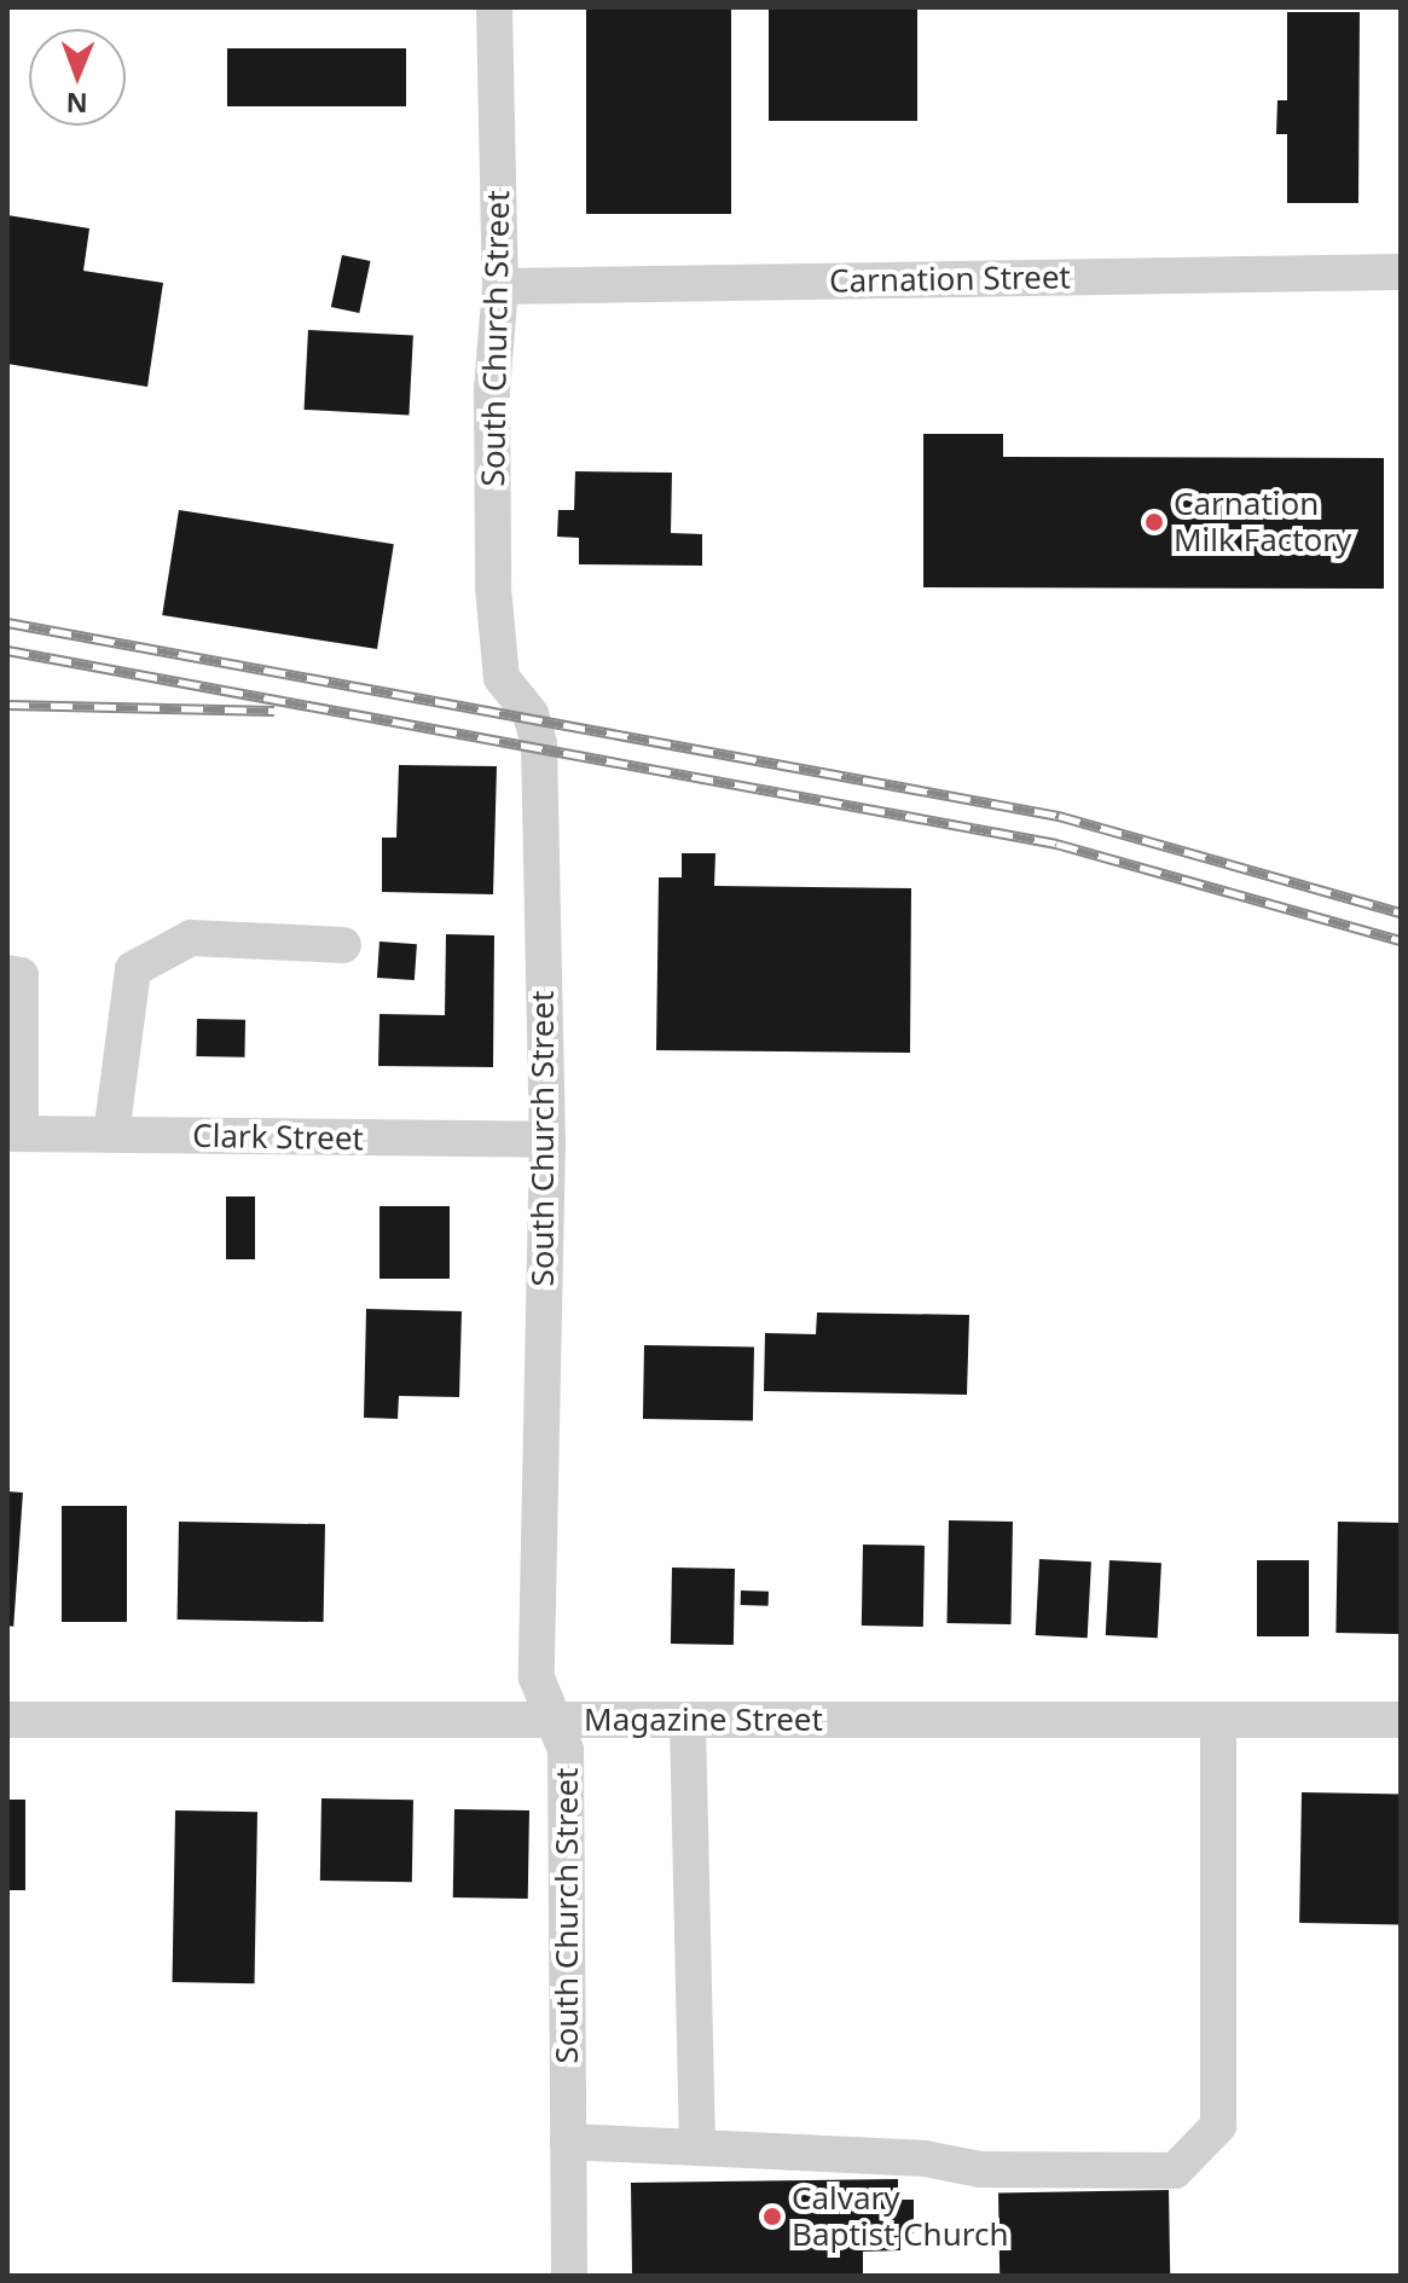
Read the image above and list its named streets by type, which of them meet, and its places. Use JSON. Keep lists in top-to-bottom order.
{
  "streets": {
    "street": [
      "Carnation Street",
      "South Church Street",
      "Clark Street",
      "Magazine Street"
    ]
  },
  "crossings": [
    ["Carnation Street", "South Church Street"],
    ["South Church Street", "Clark Street"],
    ["South Church Street", "Magazine Street"]
  ],
  "places": ["Carnation Milk Factory", "Calvary Baptist Church"],
  "north": "bottom"
}
